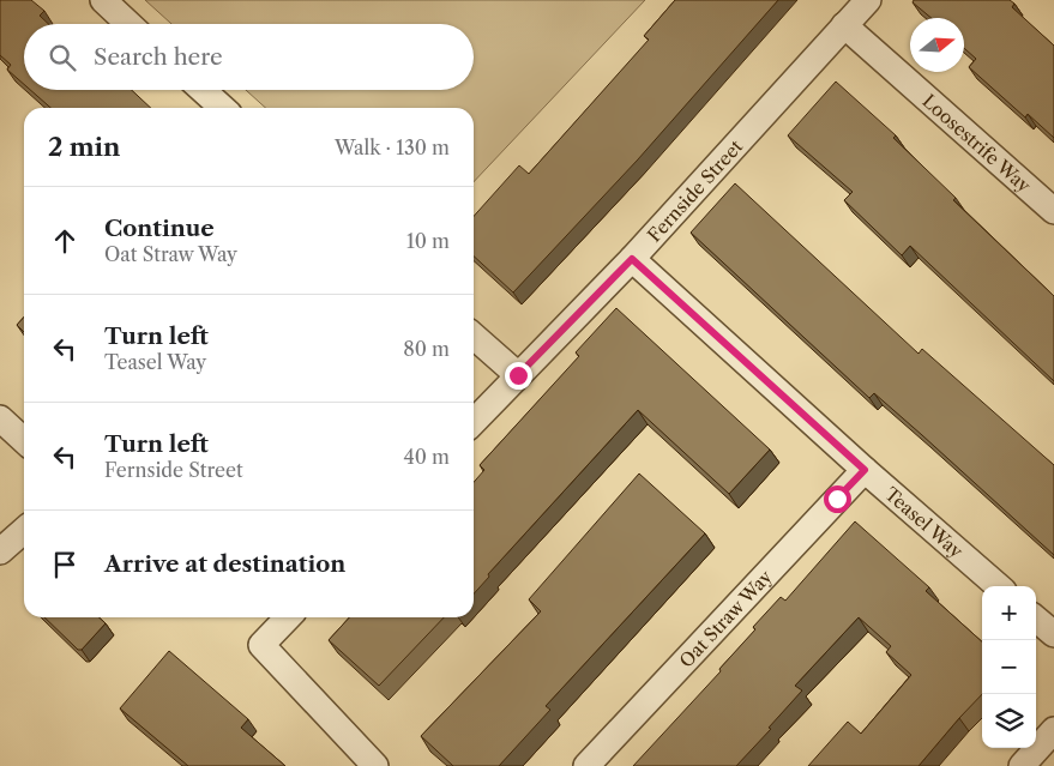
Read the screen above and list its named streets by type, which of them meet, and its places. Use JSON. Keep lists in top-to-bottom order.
{
  "streets": {
    "street": [
      "Loosestrife Way",
      "Fernside Street",
      "Teasel Way",
      "Oat Straw Way"
    ]
  },
  "crossings": [
    ["Loosestrife Way", "Fernside Street"],
    ["Fernside Street", "Teasel Way"],
    ["Teasel Way", "Oat Straw Way"]
  ],
  "north": "right",
  "page": {
    "search": "Search here",
    "heading": ["2 min", "Walk · 130 m"],
    "list": [
      ["Continue", "Oat Straw Way", "10 m"],
      ["Turn left", "Teasel Way", "80 m"],
      ["Turn left", "Fernside Street", "40 m"],
      "Arrive at destination"
    ],
    "map_buttons": ["+", "−"]
  }
}
